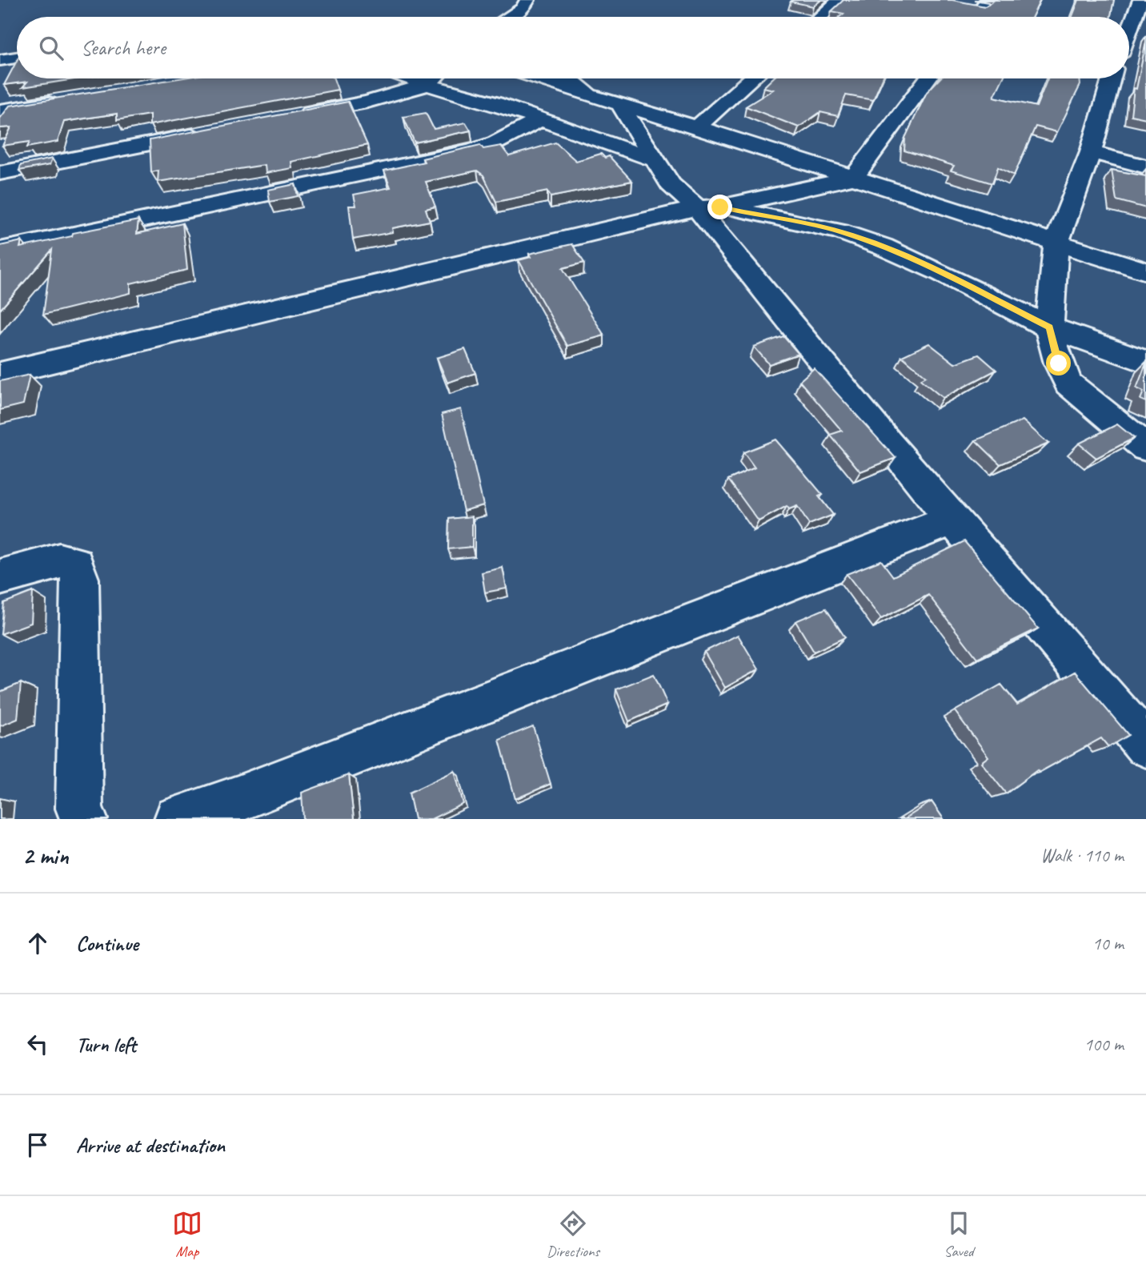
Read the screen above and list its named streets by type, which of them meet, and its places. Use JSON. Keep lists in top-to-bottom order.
{
  "page": {
    "search": "Search here",
    "heading": ["2 min", "Walk · 110 m"],
    "list": [
      ["Continue", "10 m"],
      ["Turn left", "100 m"],
      "Arrive at destination"
    ],
    "nav": ["Map", "Directions", "Saved"]
  }
}
